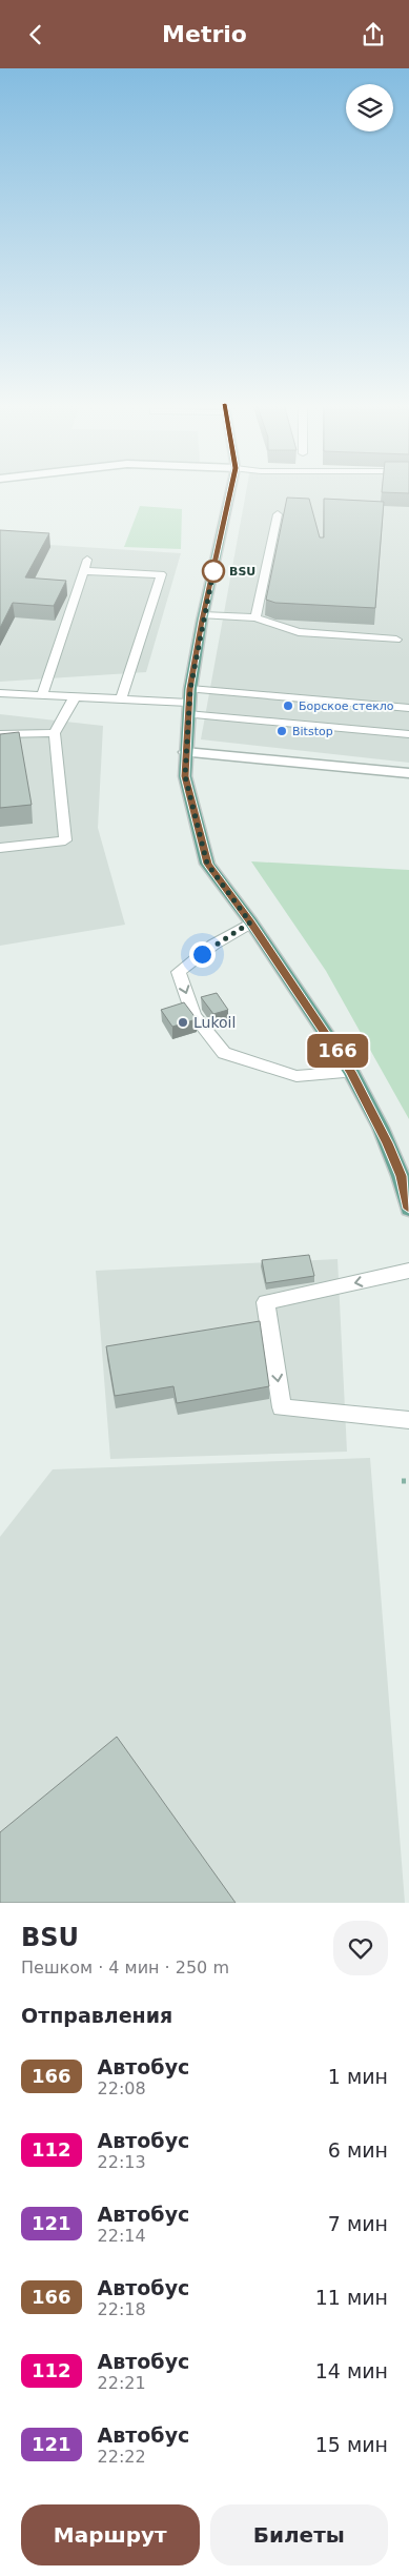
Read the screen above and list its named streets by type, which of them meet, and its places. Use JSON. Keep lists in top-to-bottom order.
{
  "places": [
    "BSU",
    "Борское стекло",
    "Bitstop",
    "Lukoil"
  ],
  "lines": ["bus line 166"],
  "page": {
    "header": "Metrio",
    "on_map": "166",
    "heading": [
      ["BSU", "Пешком · 4 мин · 250 m"],
      "Отправления"
    ],
    "list": [
      {
        "mark": "166",
        "name": "Автобус",
        "note": "22:08",
        "value": "1 мин"
      },
      {
        "mark": "112",
        "name": "Автобус",
        "note": "22:13",
        "value": "6 мин"
      },
      {
        "mark": "121",
        "name": "Автобус",
        "note": "22:14",
        "value": "7 мин"
      },
      {
        "mark": "166",
        "name": "Автобус",
        "note": "22:18",
        "value": "11 мин"
      },
      {
        "mark": "112",
        "name": "Автобус",
        "note": "22:21",
        "value": "14 мин"
      },
      {
        "mark": "121",
        "name": "Автобус",
        "note": "22:22",
        "value": "15 мин"
      }
    ],
    "buttons": ["Маршрут", "Билеты"]
  }
}
